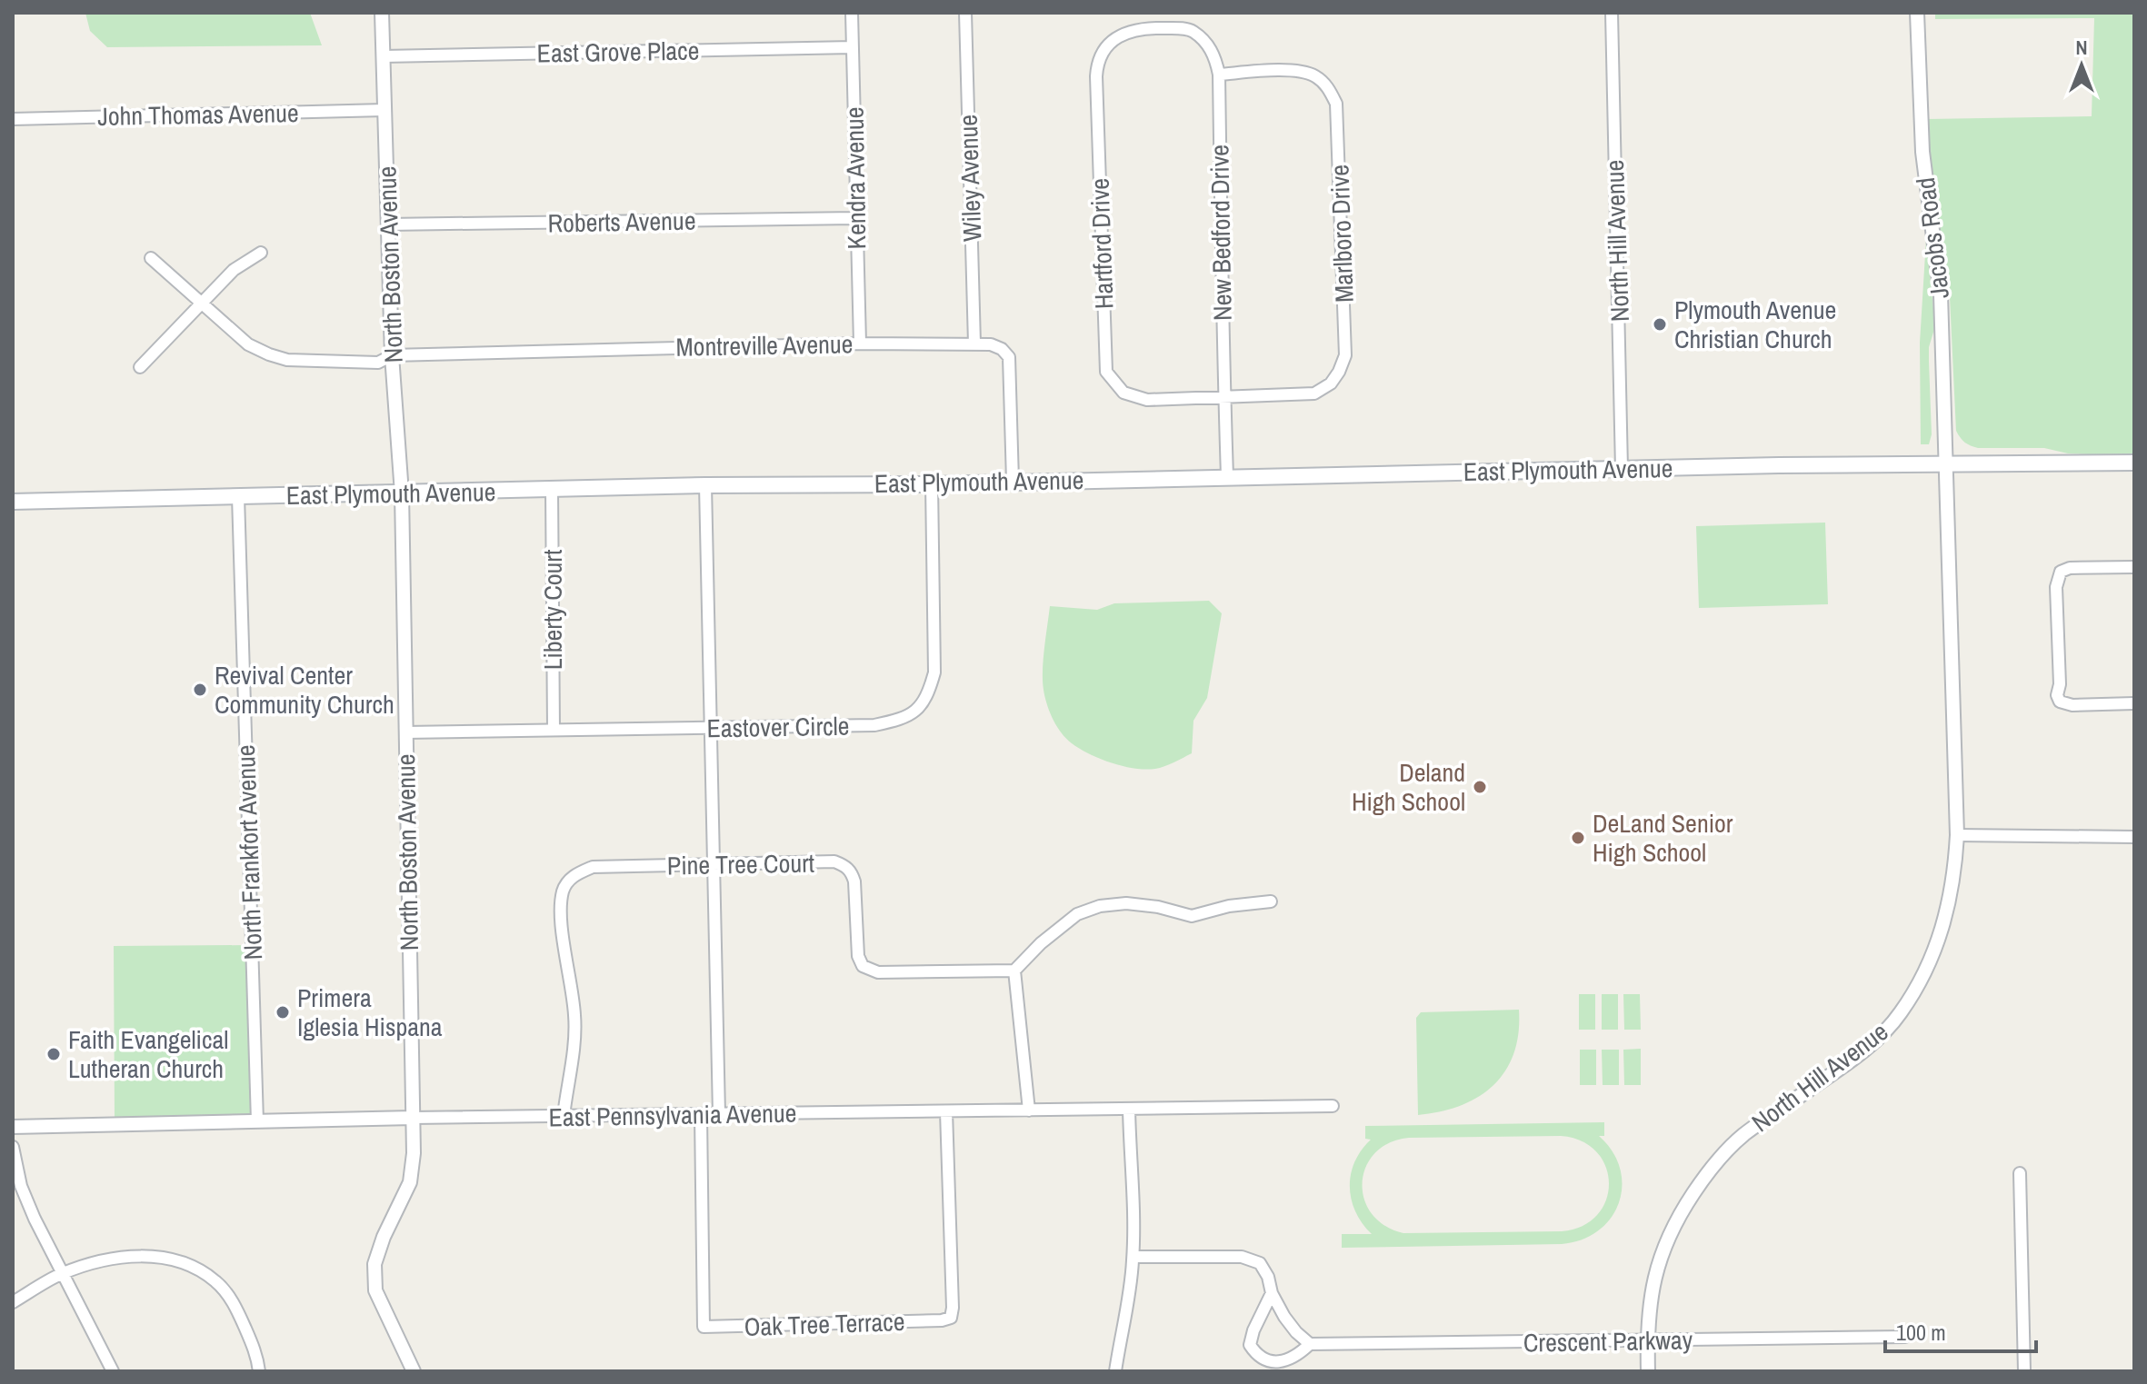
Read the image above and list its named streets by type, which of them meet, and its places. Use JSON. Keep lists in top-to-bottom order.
{
  "streets": {
    "main road": ["East Plymouth Avenue"],
    "street": [
      "East Grove Place",
      "John Thomas Avenue",
      "Kendra Avenue",
      "Wiley Avenue",
      "Roberts Avenue",
      "New Bedford Drive",
      "Marlboro Drive",
      "Jacobs Road",
      "North Hill Avenue",
      "Hartford Drive",
      "North Boston Avenue",
      "Montreville Avenue",
      "Liberty Court",
      "Eastover Circle",
      "North Frankfort Avenue",
      "Pine Tree Court",
      "East Pennsylvania Avenue",
      "Oak Tree Terrace",
      "Crescent Parkway"
    ]
  },
  "crossings": [
    ["East Grove Place", "Kendra Avenue"],
    ["East Grove Place", "North Boston Avenue"],
    ["John Thomas Avenue", "North Boston Avenue"],
    ["Kendra Avenue", "Roberts Avenue"],
    ["Kendra Avenue", "Montreville Avenue"],
    ["Wiley Avenue", "Montreville Avenue"],
    ["Roberts Avenue", "North Boston Avenue"],
    ["New Bedford Drive", "Marlboro Drive"],
    ["New Bedford Drive", "Hartford Drive"],
    ["New Bedford Drive", "East Plymouth Avenue"],
    ["Marlboro Drive", "Hartford Drive"],
    ["Jacobs Road", "North Hill Avenue"],
    ["Jacobs Road", "East Plymouth Avenue"],
    ["North Hill Avenue", "East Plymouth Avenue"],
    ["North Hill Avenue", "Crescent Parkway"],
    ["North Boston Avenue", "Montreville Avenue"],
    ["North Boston Avenue", "East Plymouth Avenue"],
    ["North Boston Avenue", "Eastover Circle"],
    ["North Boston Avenue", "East Pennsylvania Avenue"],
    ["Montreville Avenue", "East Plymouth Avenue"],
    ["East Plymouth Avenue", "Liberty Court"],
    ["East Plymouth Avenue", "Eastover Circle"],
    ["East Plymouth Avenue", "North Frankfort Avenue"],
    ["Liberty Court", "Eastover Circle"],
    ["North Frankfort Avenue", "East Pennsylvania Avenue"],
    ["Pine Tree Court", "East Pennsylvania Avenue"],
    ["East Pennsylvania Avenue", "Oak Tree Terrace"]
  ],
  "places": [
    "Plymouth Avenue Christian Church",
    "Revival Center Community Church",
    "Deland High School",
    "DeLand Senior High School",
    "Primera Iglesia Hispana",
    "Faith Evangelical Lutheran Church"
  ],
  "scale_bar": "100 m",
  "north": "top"
}
